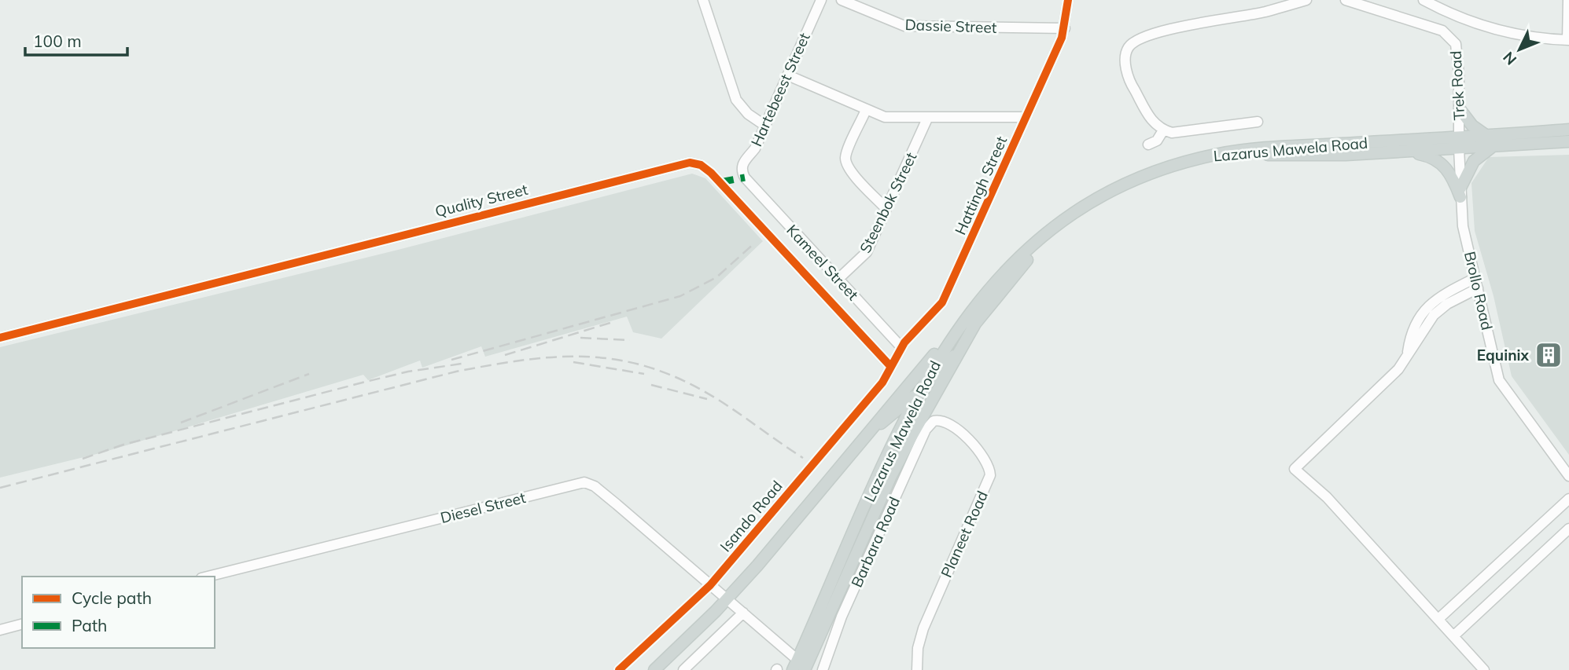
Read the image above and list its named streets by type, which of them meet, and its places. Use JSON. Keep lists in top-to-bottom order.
{
  "streets": {
    "main road": ["Lazarus Mawela Road"],
    "street": [
      "Dassie Street",
      "Trek Road",
      "Hartebeest Street",
      "Hattingh Street",
      "Quality Street",
      "Steenbok Street",
      "Kameel Street",
      "Brollo Road",
      "Diesel Street",
      "Isando Road",
      "Planeet Road",
      "Barbara Road"
    ]
  },
  "crossings": [
    ["Dassie Street", "Hattingh Street"],
    ["Trek Road", "Lazarus Mawela Road"],
    ["Trek Road", "Brollo Road"],
    ["Hartebeest Street", "Kameel Street"],
    ["Lazarus Mawela Road", "Brollo Road"],
    ["Lazarus Mawela Road", "Diesel Street"],
    ["Hattingh Street", "Quality Street"],
    ["Hattingh Street", "Kameel Street"],
    ["Hattingh Street", "Isando Road"],
    ["Quality Street", "Isando Road"],
    ["Steenbok Street", "Kameel Street"],
    ["Diesel Street", "Isando Road"],
    ["Planeet Road", "Barbara Road"]
  ],
  "places": {
    "building": ["Equinix"]
  },
  "legend": ["Cycle path", "Path"],
  "scale_bar": "100 m",
  "north": "bottom left"
}
